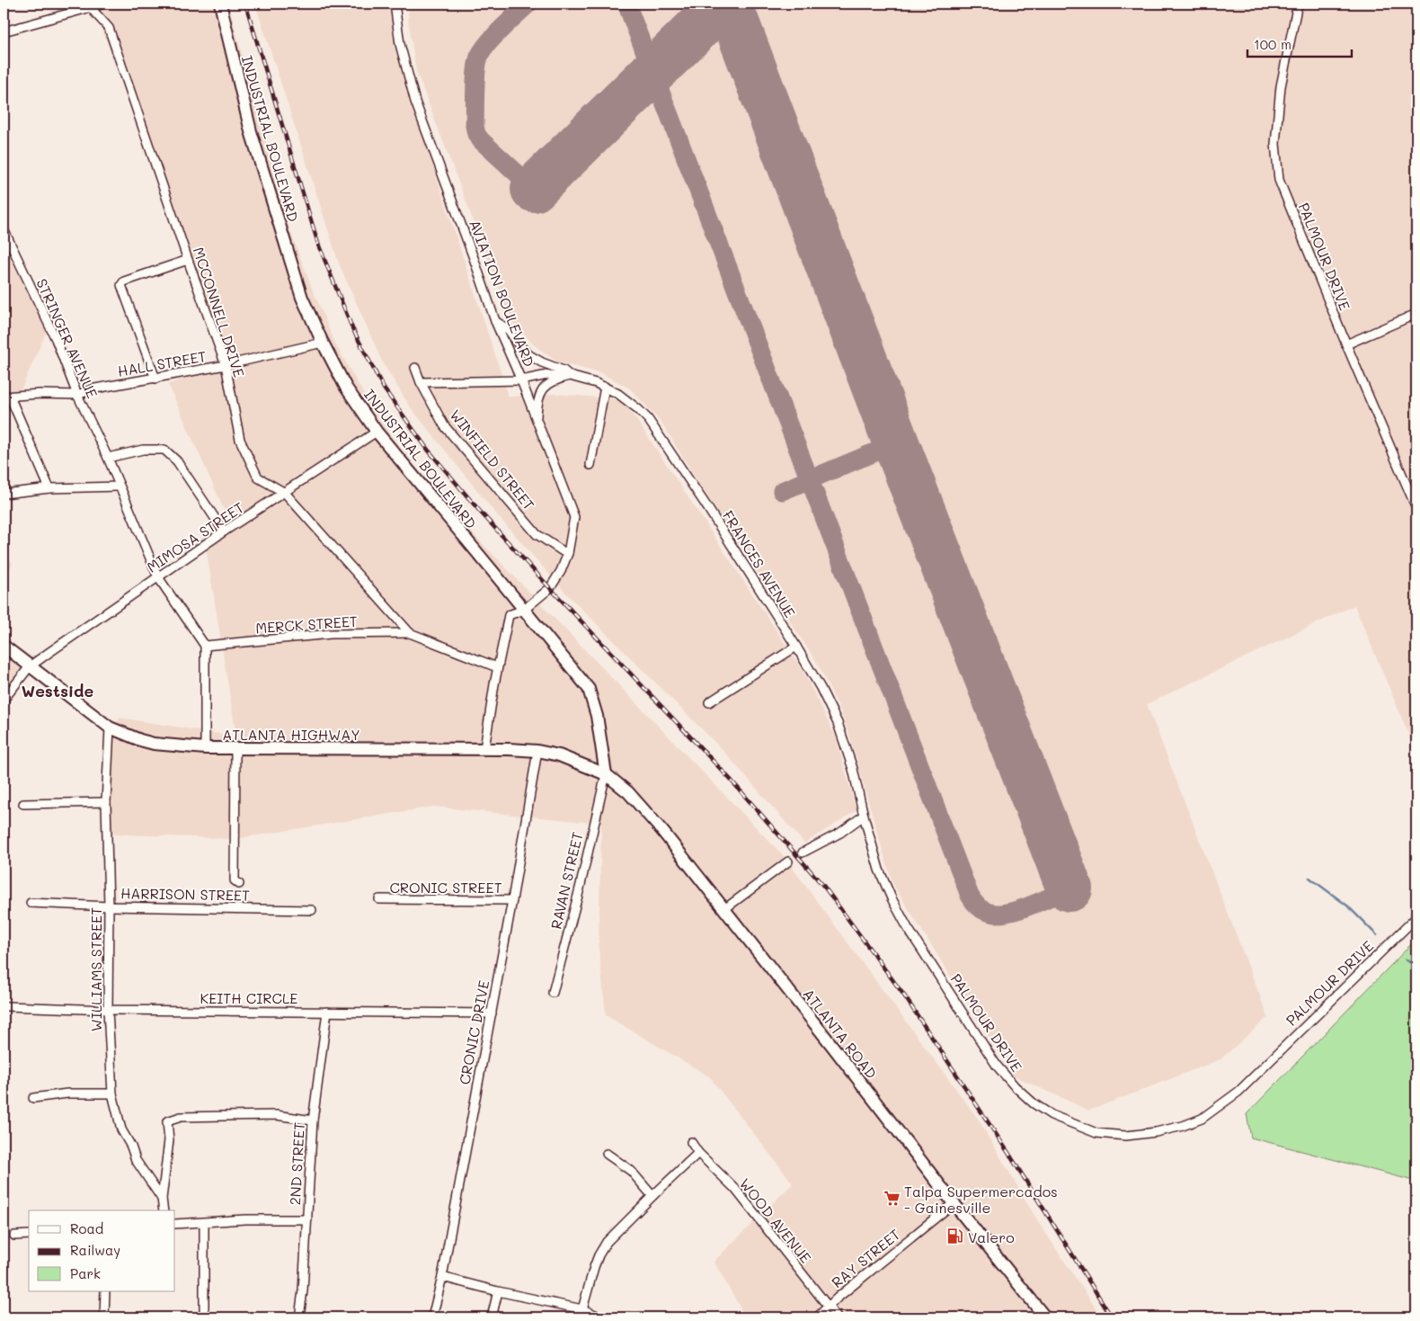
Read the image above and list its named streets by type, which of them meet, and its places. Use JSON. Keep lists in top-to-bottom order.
{
  "streets": {
    "main road": ["INDUSTRIAL BOULEVARD", "ATLANTA HIGHWAY", "ATLANTA ROAD"],
    "street": [
      "PALMOUR DRIVE",
      "AVIATION BOULEVARD",
      "MCCONNELL DRIVE",
      "STRINGER AVENUE",
      "HALL STREET",
      "WINFIELD STREET",
      "MIMOSA STREET",
      "FRANCES AVENUE",
      "MERCK STREET",
      "RAVAN STREET",
      "CRONIC STREET",
      "HARRISON STREET",
      "WILLIAMS STREET",
      "KEITH CIRCLE",
      "CRONIC DRIVE",
      "2ND STREET",
      "WOOD AVENUE",
      "RAY STREET"
    ]
  },
  "crossings": [
    ["INDUSTRIAL BOULEVARD", "AVIATION BOULEVARD"],
    ["INDUSTRIAL BOULEVARD", "HALL STREET"],
    ["INDUSTRIAL BOULEVARD", "MIMOSA STREET"],
    ["INDUSTRIAL BOULEVARD", "ATLANTA HIGHWAY"],
    ["INDUSTRIAL BOULEVARD", "RAVAN STREET"],
    ["INDUSTRIAL BOULEVARD", "ATLANTA ROAD"],
    ["PALMOUR DRIVE", "FRANCES AVENUE"],
    ["AVIATION BOULEVARD", "WINFIELD STREET"],
    ["AVIATION BOULEVARD", "FRANCES AVENUE"],
    ["MCCONNELL DRIVE", "HALL STREET"],
    ["MCCONNELL DRIVE", "MIMOSA STREET"],
    ["MCCONNELL DRIVE", "MERCK STREET"],
    ["STRINGER AVENUE", "HALL STREET"],
    ["STRINGER AVENUE", "MIMOSA STREET"],
    ["STRINGER AVENUE", "MERCK STREET"],
    ["WINFIELD STREET", "FRANCES AVENUE"],
    ["MIMOSA STREET", "ATLANTA HIGHWAY"],
    ["ATLANTA HIGHWAY", "RAVAN STREET"],
    ["ATLANTA HIGHWAY", "WILLIAMS STREET"],
    ["ATLANTA HIGHWAY", "CRONIC DRIVE"],
    ["ATLANTA HIGHWAY", "ATLANTA ROAD"],
    ["RAVAN STREET", "ATLANTA ROAD"],
    ["CRONIC STREET", "CRONIC DRIVE"],
    ["HARRISON STREET", "WILLIAMS STREET"],
    ["WILLIAMS STREET", "KEITH CIRCLE"],
    ["KEITH CIRCLE", "CRONIC DRIVE"],
    ["KEITH CIRCLE", "2ND STREET"],
    ["ATLANTA ROAD", "RAY STREET"],
    ["WOOD AVENUE", "RAY STREET"]
  ],
  "districts": ["Westside"],
  "places": {
    "supermarket": ["Talpa Supermercados - Gainesville"],
    "fuel station": ["Valero"]
  },
  "legend": ["Road", "Railway", "Park"],
  "scale_bar": "100 m"
}
